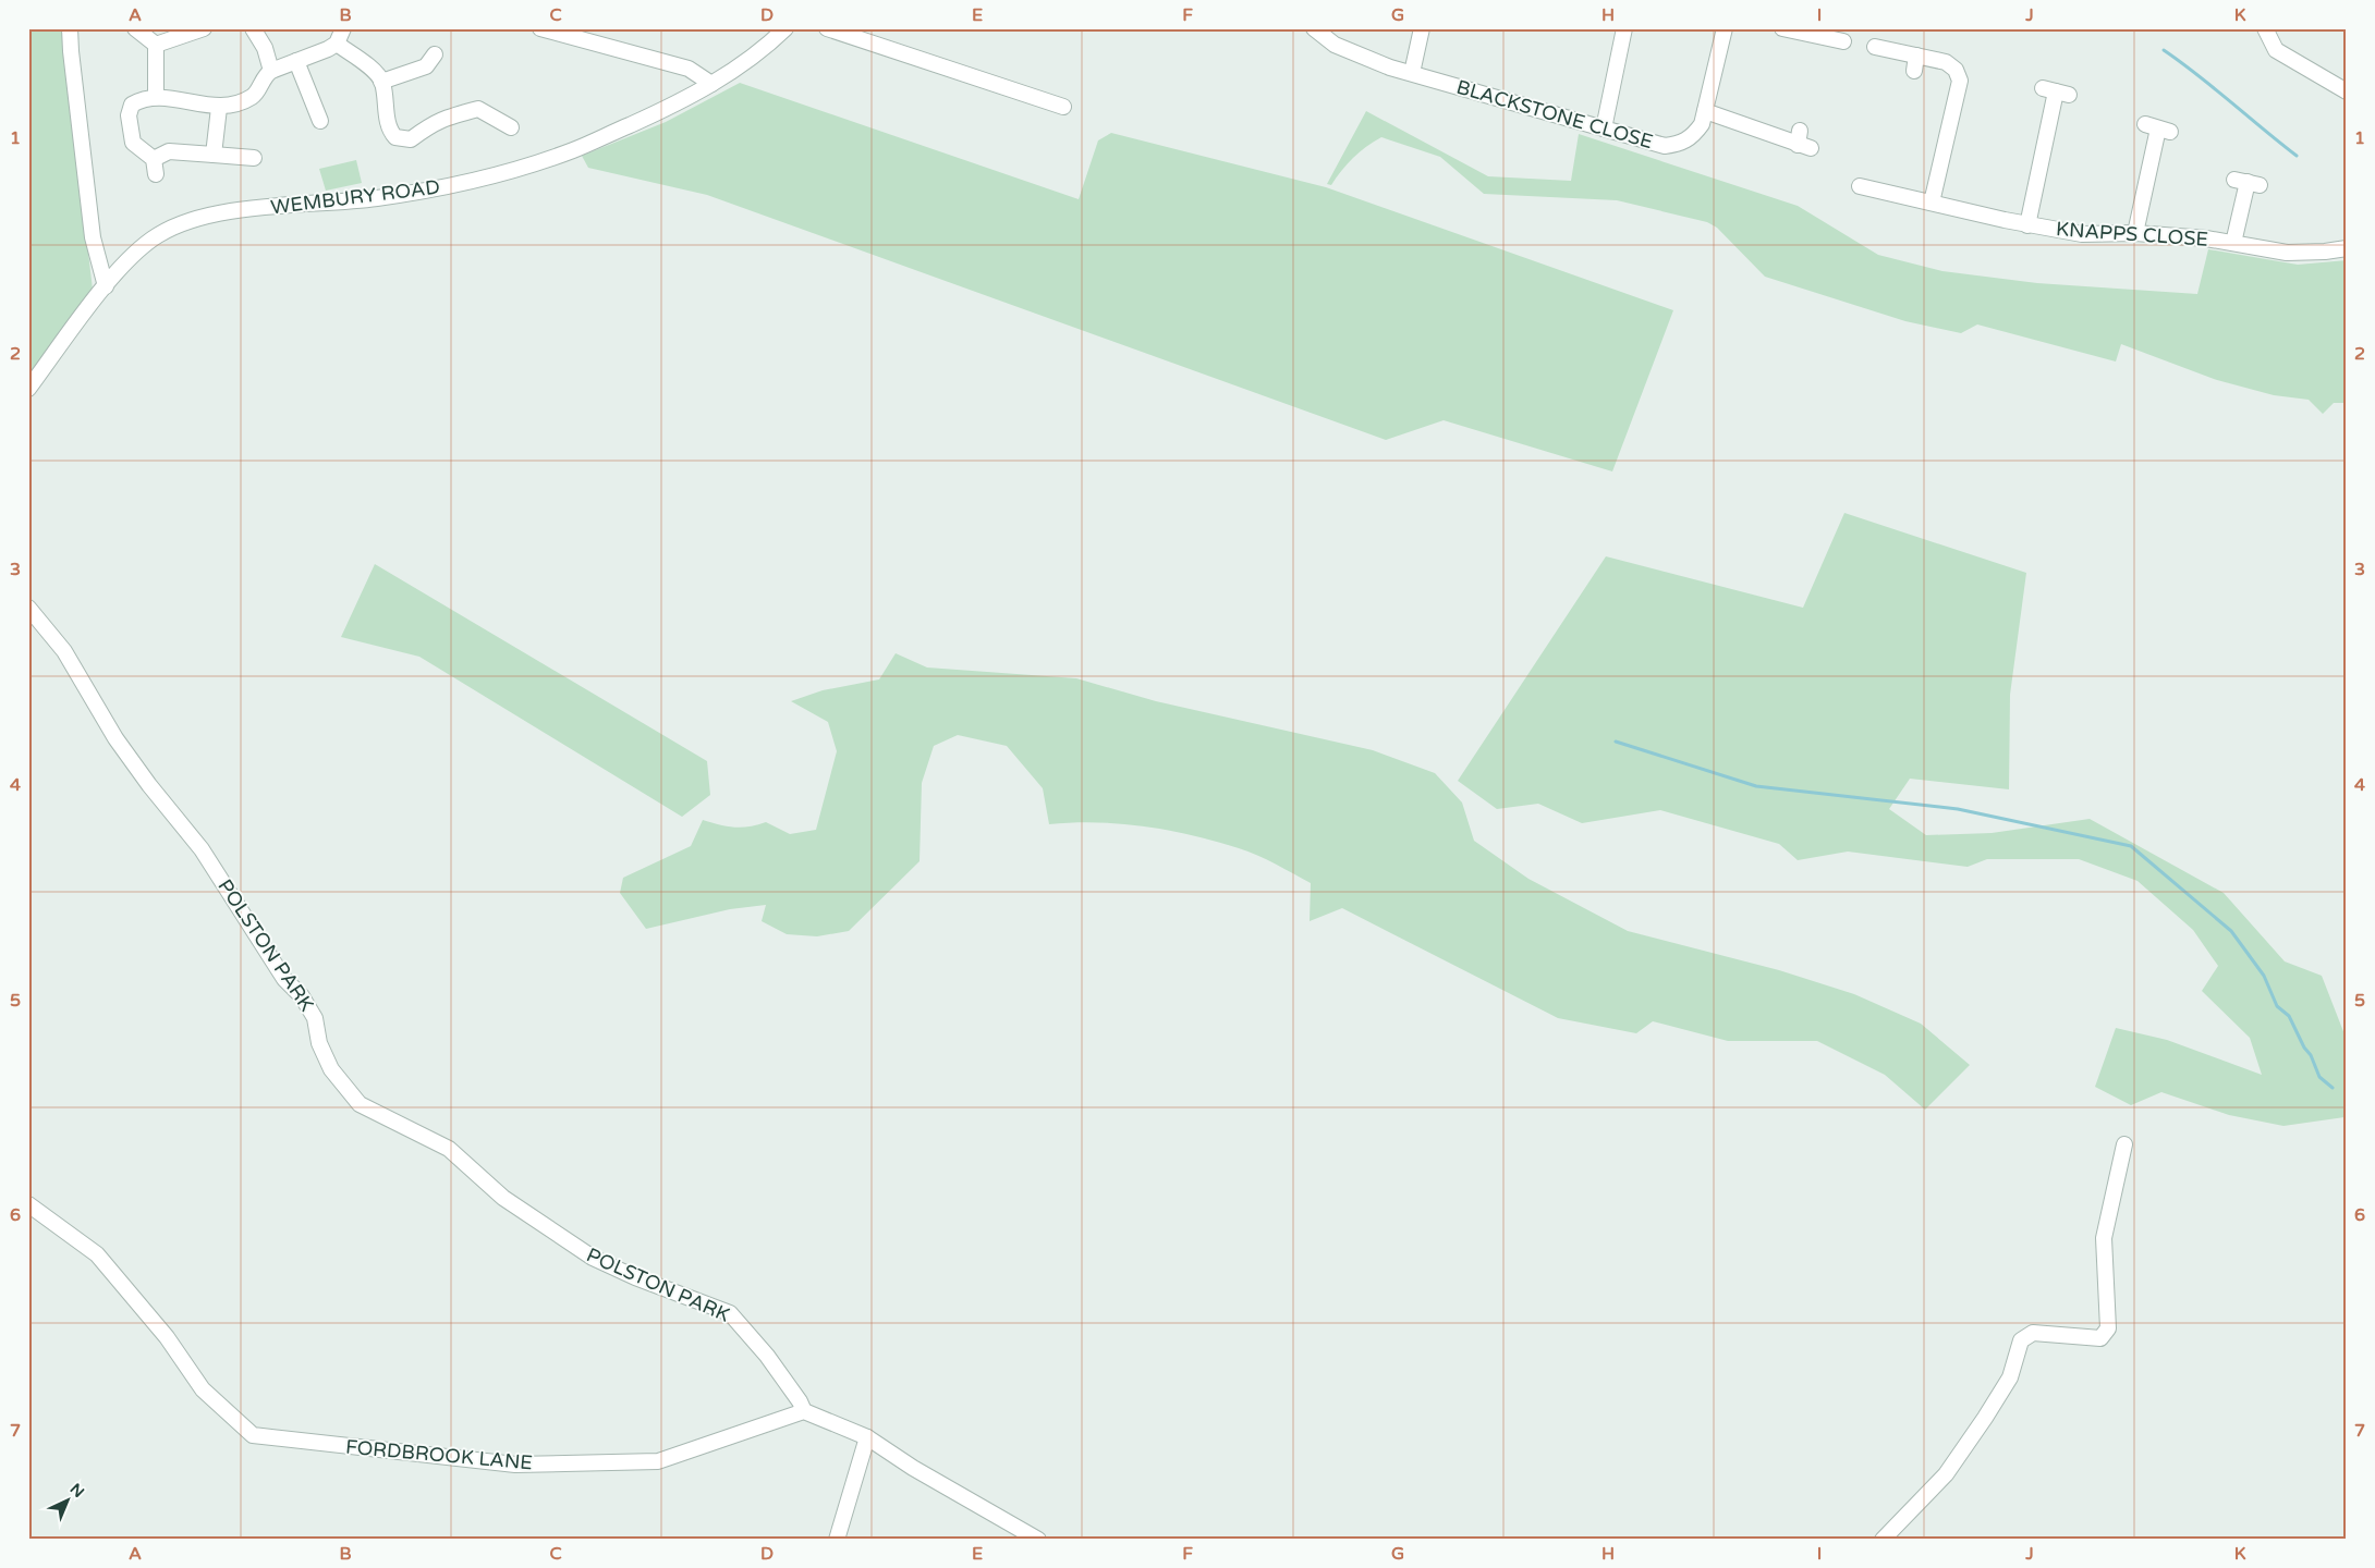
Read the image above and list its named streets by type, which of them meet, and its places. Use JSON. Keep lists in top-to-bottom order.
{
  "streets": {
    "street": [
      "BLACKSTONE CLOSE",
      "WEMBURY ROAD",
      "KNAPPS CLOSE",
      "POLSTON PARK",
      "FORDBROOK LANE"
    ]
  },
  "crossings": [
    ["POLSTON PARK", "FORDBROOK LANE"]
  ],
  "north": "top right",
  "grid": {
    "columns": [
      "A",
      "B",
      "C",
      "D",
      "E",
      "F",
      "G",
      "H",
      "I",
      "J",
      "K"
    ],
    "rows": [
      "1",
      "2",
      "3",
      "4",
      "5",
      "6",
      "7"
    ]
  }
}
